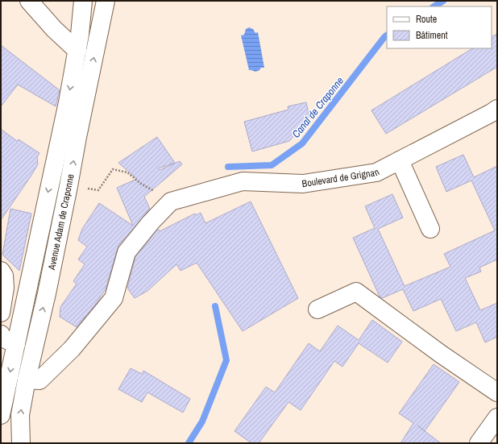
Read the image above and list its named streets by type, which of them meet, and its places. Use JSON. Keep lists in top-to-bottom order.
{
  "streets": {
    "street": ["Boulevard de Grignan", "Avenue Adam de Craponne"]
  },
  "water": ["Canal de Craponne"],
  "legend": ["Route", "Bâtiment"]
}
